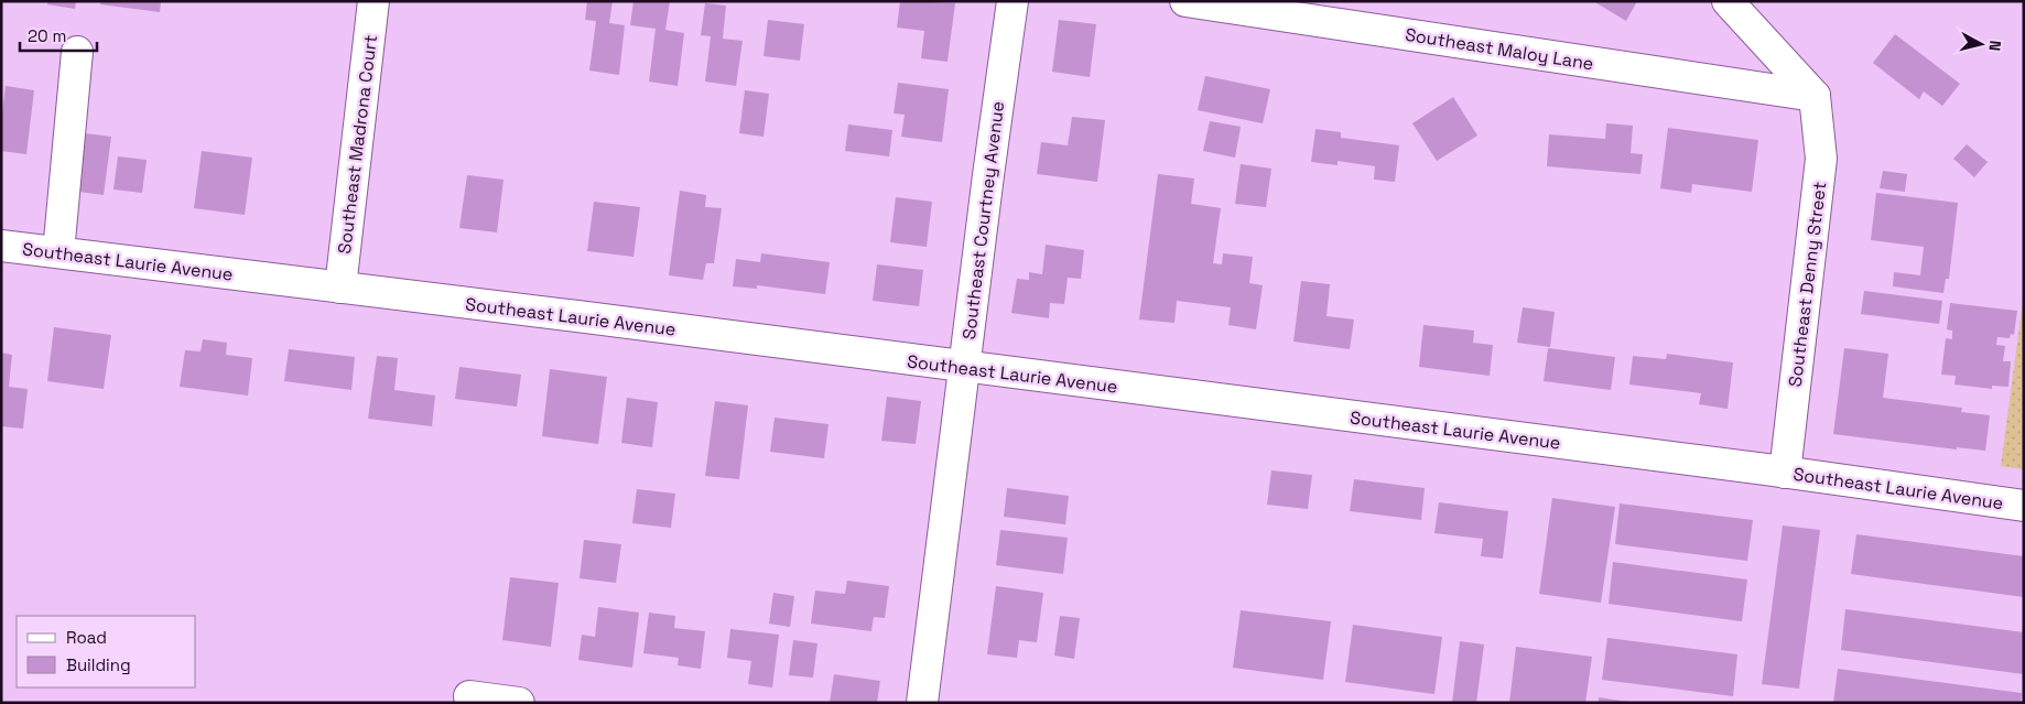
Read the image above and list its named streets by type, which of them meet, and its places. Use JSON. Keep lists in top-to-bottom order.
{
  "streets": {
    "street": [
      "Southeast Maloy Lane",
      "Southeast Madrona Court",
      "Southeast Courtney Avenue",
      "Southeast Laurie Avenue",
      "Southeast Denny Street"
    ]
  },
  "crossings": [
    ["Southeast Maloy Lane", "Southeast Denny Street"],
    ["Southeast Madrona Court", "Southeast Laurie Avenue"],
    ["Southeast Courtney Avenue", "Southeast Laurie Avenue"],
    ["Southeast Laurie Avenue", "Southeast Denny Street"]
  ],
  "legend": ["Road", "Building"],
  "scale_bar": "20 m",
  "north": "right"
}
